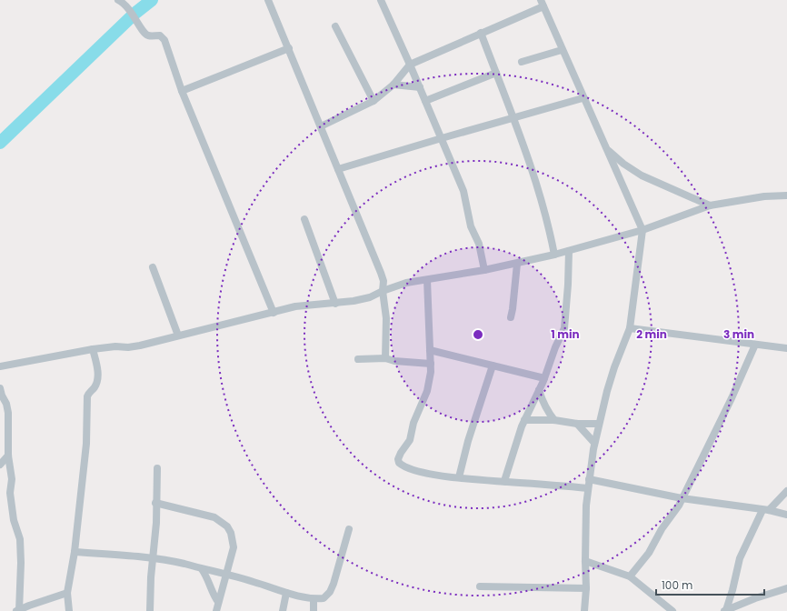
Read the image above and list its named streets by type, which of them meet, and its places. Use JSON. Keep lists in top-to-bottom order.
{
  "scale_bar": "100 m",
  "rings": ["1 min", "2 min", "3 min"]
}
